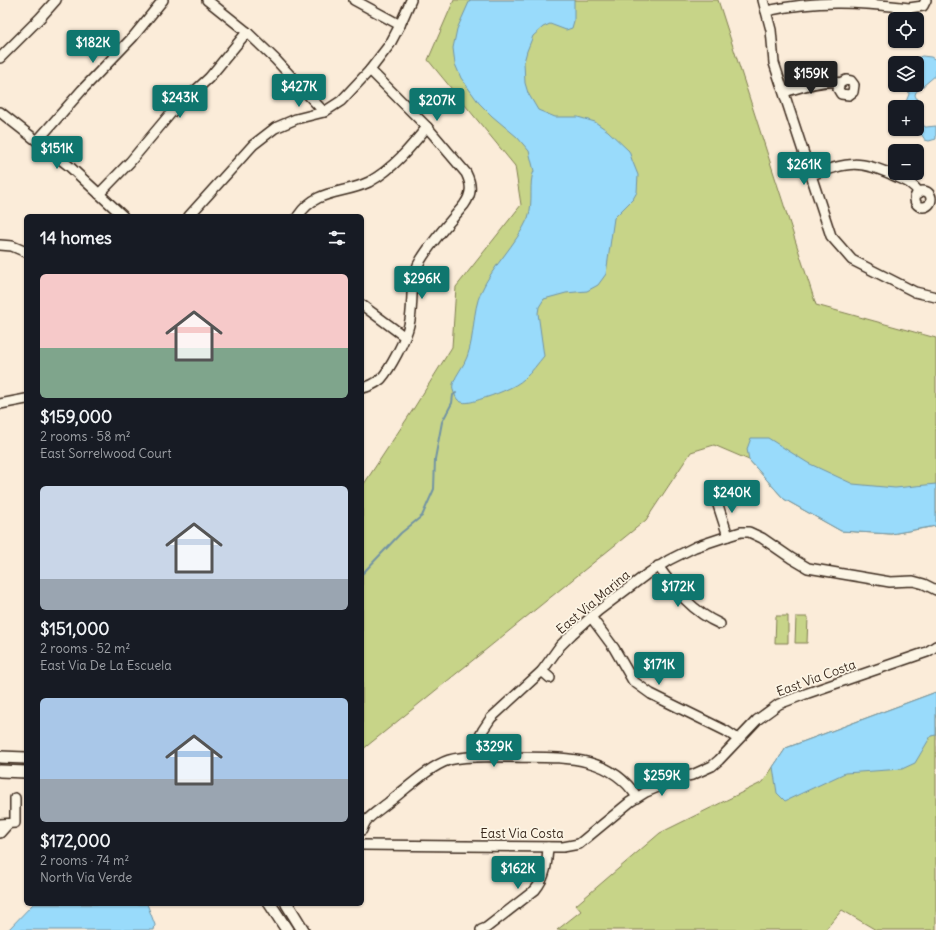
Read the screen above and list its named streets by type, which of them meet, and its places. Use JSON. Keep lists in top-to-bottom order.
{
  "streets": {
    "street": ["East Via Marina", "East Via Costa"]
  },
  "page": {
    "map_buttons": ["+", "−"],
    "price": [
      "$182K",
      "$159K",
      "$427K",
      "$243K",
      "$207K",
      "$151K",
      "$261K",
      "$296K",
      "$240K",
      "$172K",
      "$171K",
      "$329K",
      "$259K",
      "$162K"
    ],
    "heading": "14 homes",
    "list": [
      {
        "name": "$159,000",
        "note": "2 rooms · 58 m² · East Sorrelwood Court"
      },
      {
        "name": "$151,000",
        "note": "2 rooms · 52 m² · East Via De La Escuela"
      },
      {
        "name": "$172,000",
        "note": "2 rooms · 74 m² · North Via Verde"
      }
    ]
  }
}
